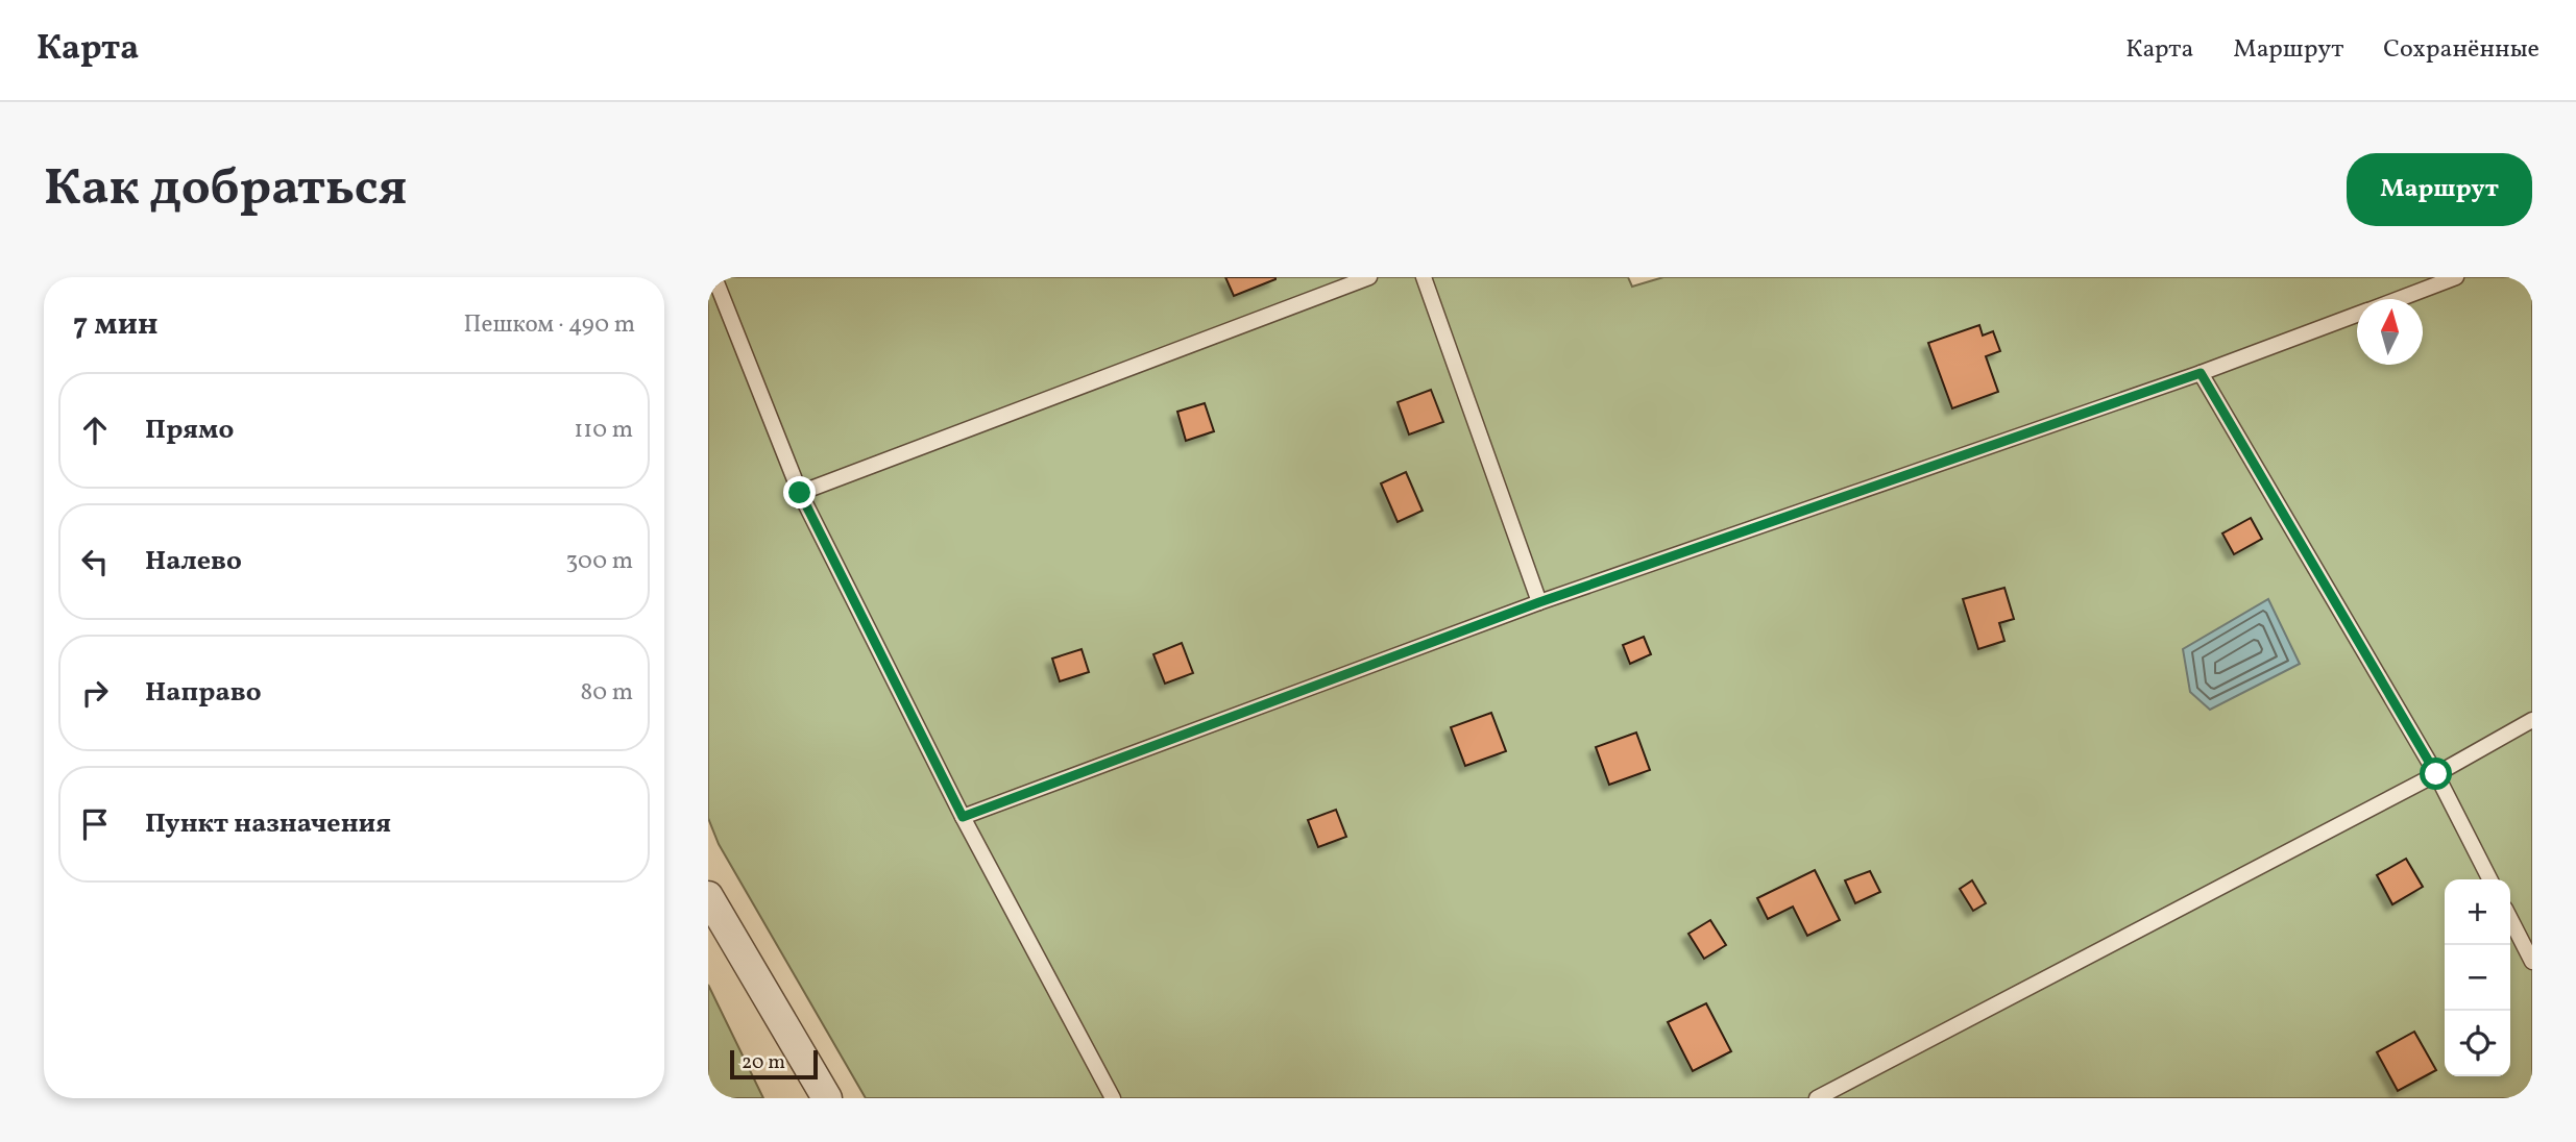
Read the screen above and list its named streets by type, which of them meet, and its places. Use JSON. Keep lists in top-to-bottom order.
{
  "scale_bar": "20 m",
  "north": "top",
  "page": {
    "header": "Карта",
    "nav": ["Карта", "Маршрут", "Сохранённые"],
    "buttons": "Маршрут",
    "title": "Как добраться",
    "heading": ["7 мин", "Пешком · 490 m"],
    "list": [
      ["Прямо", "110 m"],
      ["Налево", "300 m"],
      ["Направо", "80 m"],
      "Пункт назначения"
    ],
    "map_buttons": ["+", "−"],
    "scale": "20 m"
  }
}
